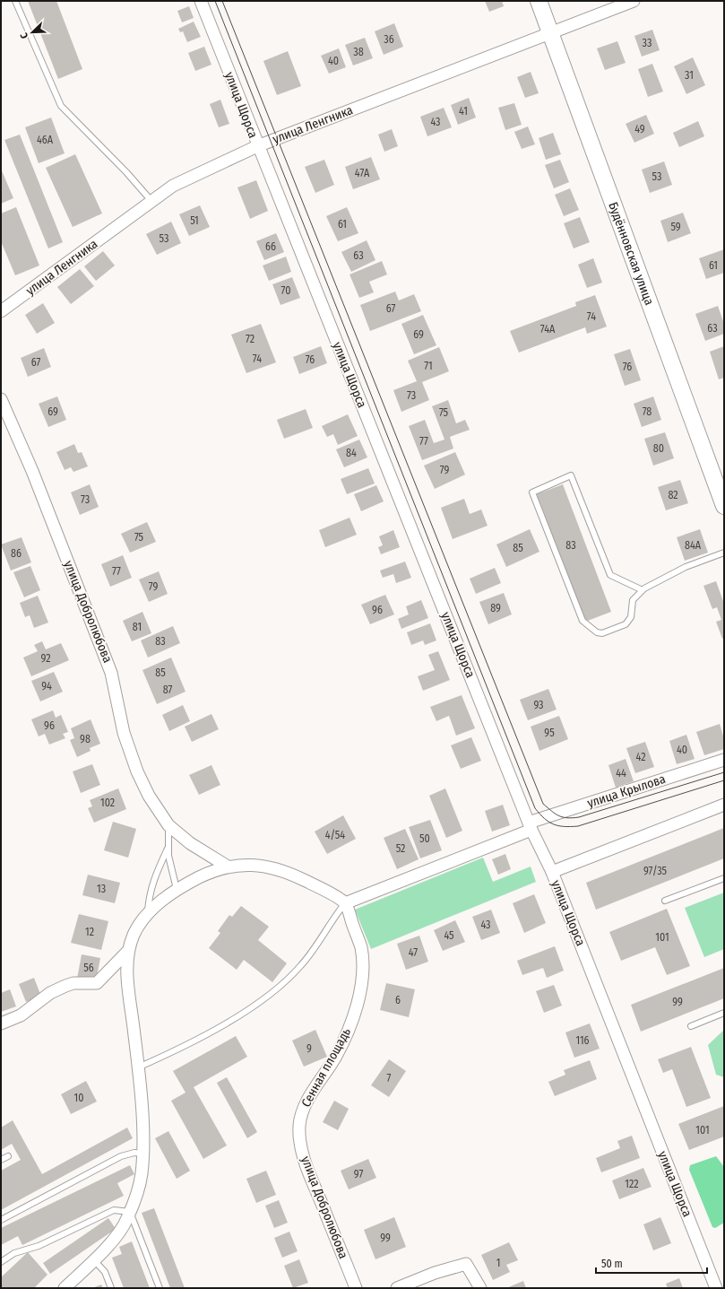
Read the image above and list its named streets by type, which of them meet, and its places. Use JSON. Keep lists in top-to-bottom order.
{
  "streets": {
    "street": [
      "улица Щорса",
      "улица Ленгника",
      "Будённовская улица",
      "улица Добролюбова",
      "улица Крылова",
      "Сенная площадь"
    ]
  },
  "crossings": [
    ["улица Щорса", "улица Ленгника"],
    ["улица Щорса", "улица Крылова"],
    ["улица Ленгника", "Будённовская улица"],
    ["улица Добролюбова", "Сенная площадь"],
    ["улица Крылова", "Сенная площадь"]
  ],
  "house_numbers": [
    "36",
    "33",
    "38",
    "40",
    "31",
    "41",
    "43",
    "49",
    "46А",
    "47А",
    "53",
    "51",
    "61",
    "59",
    "53",
    "66",
    "63",
    "61",
    "70",
    "67",
    "74",
    "63",
    "74А",
    "69",
    "72",
    "74",
    "76",
    "67",
    "71",
    "76",
    "73",
    "69",
    "78",
    "75",
    "77",
    "80",
    "84",
    "79",
    "82",
    "73",
    "75",
    "83",
    "84А",
    "85",
    "86",
    "77",
    "79",
    "89",
    "96",
    "81",
    "83",
    "92",
    "85",
    "94",
    "87",
    "93",
    "96",
    "95",
    "98",
    "40",
    "42",
    "44",
    "102",
    "4/54",
    "50",
    "52",
    "97/35",
    "13",
    "43",
    "12",
    "45",
    "101",
    "47",
    "56",
    "6",
    "99",
    "116",
    "9",
    "7",
    "10",
    "101",
    "97",
    "122",
    "99",
    "1"
  ],
  "scale_bar": "50 m",
  "north": "bottom left"
}
